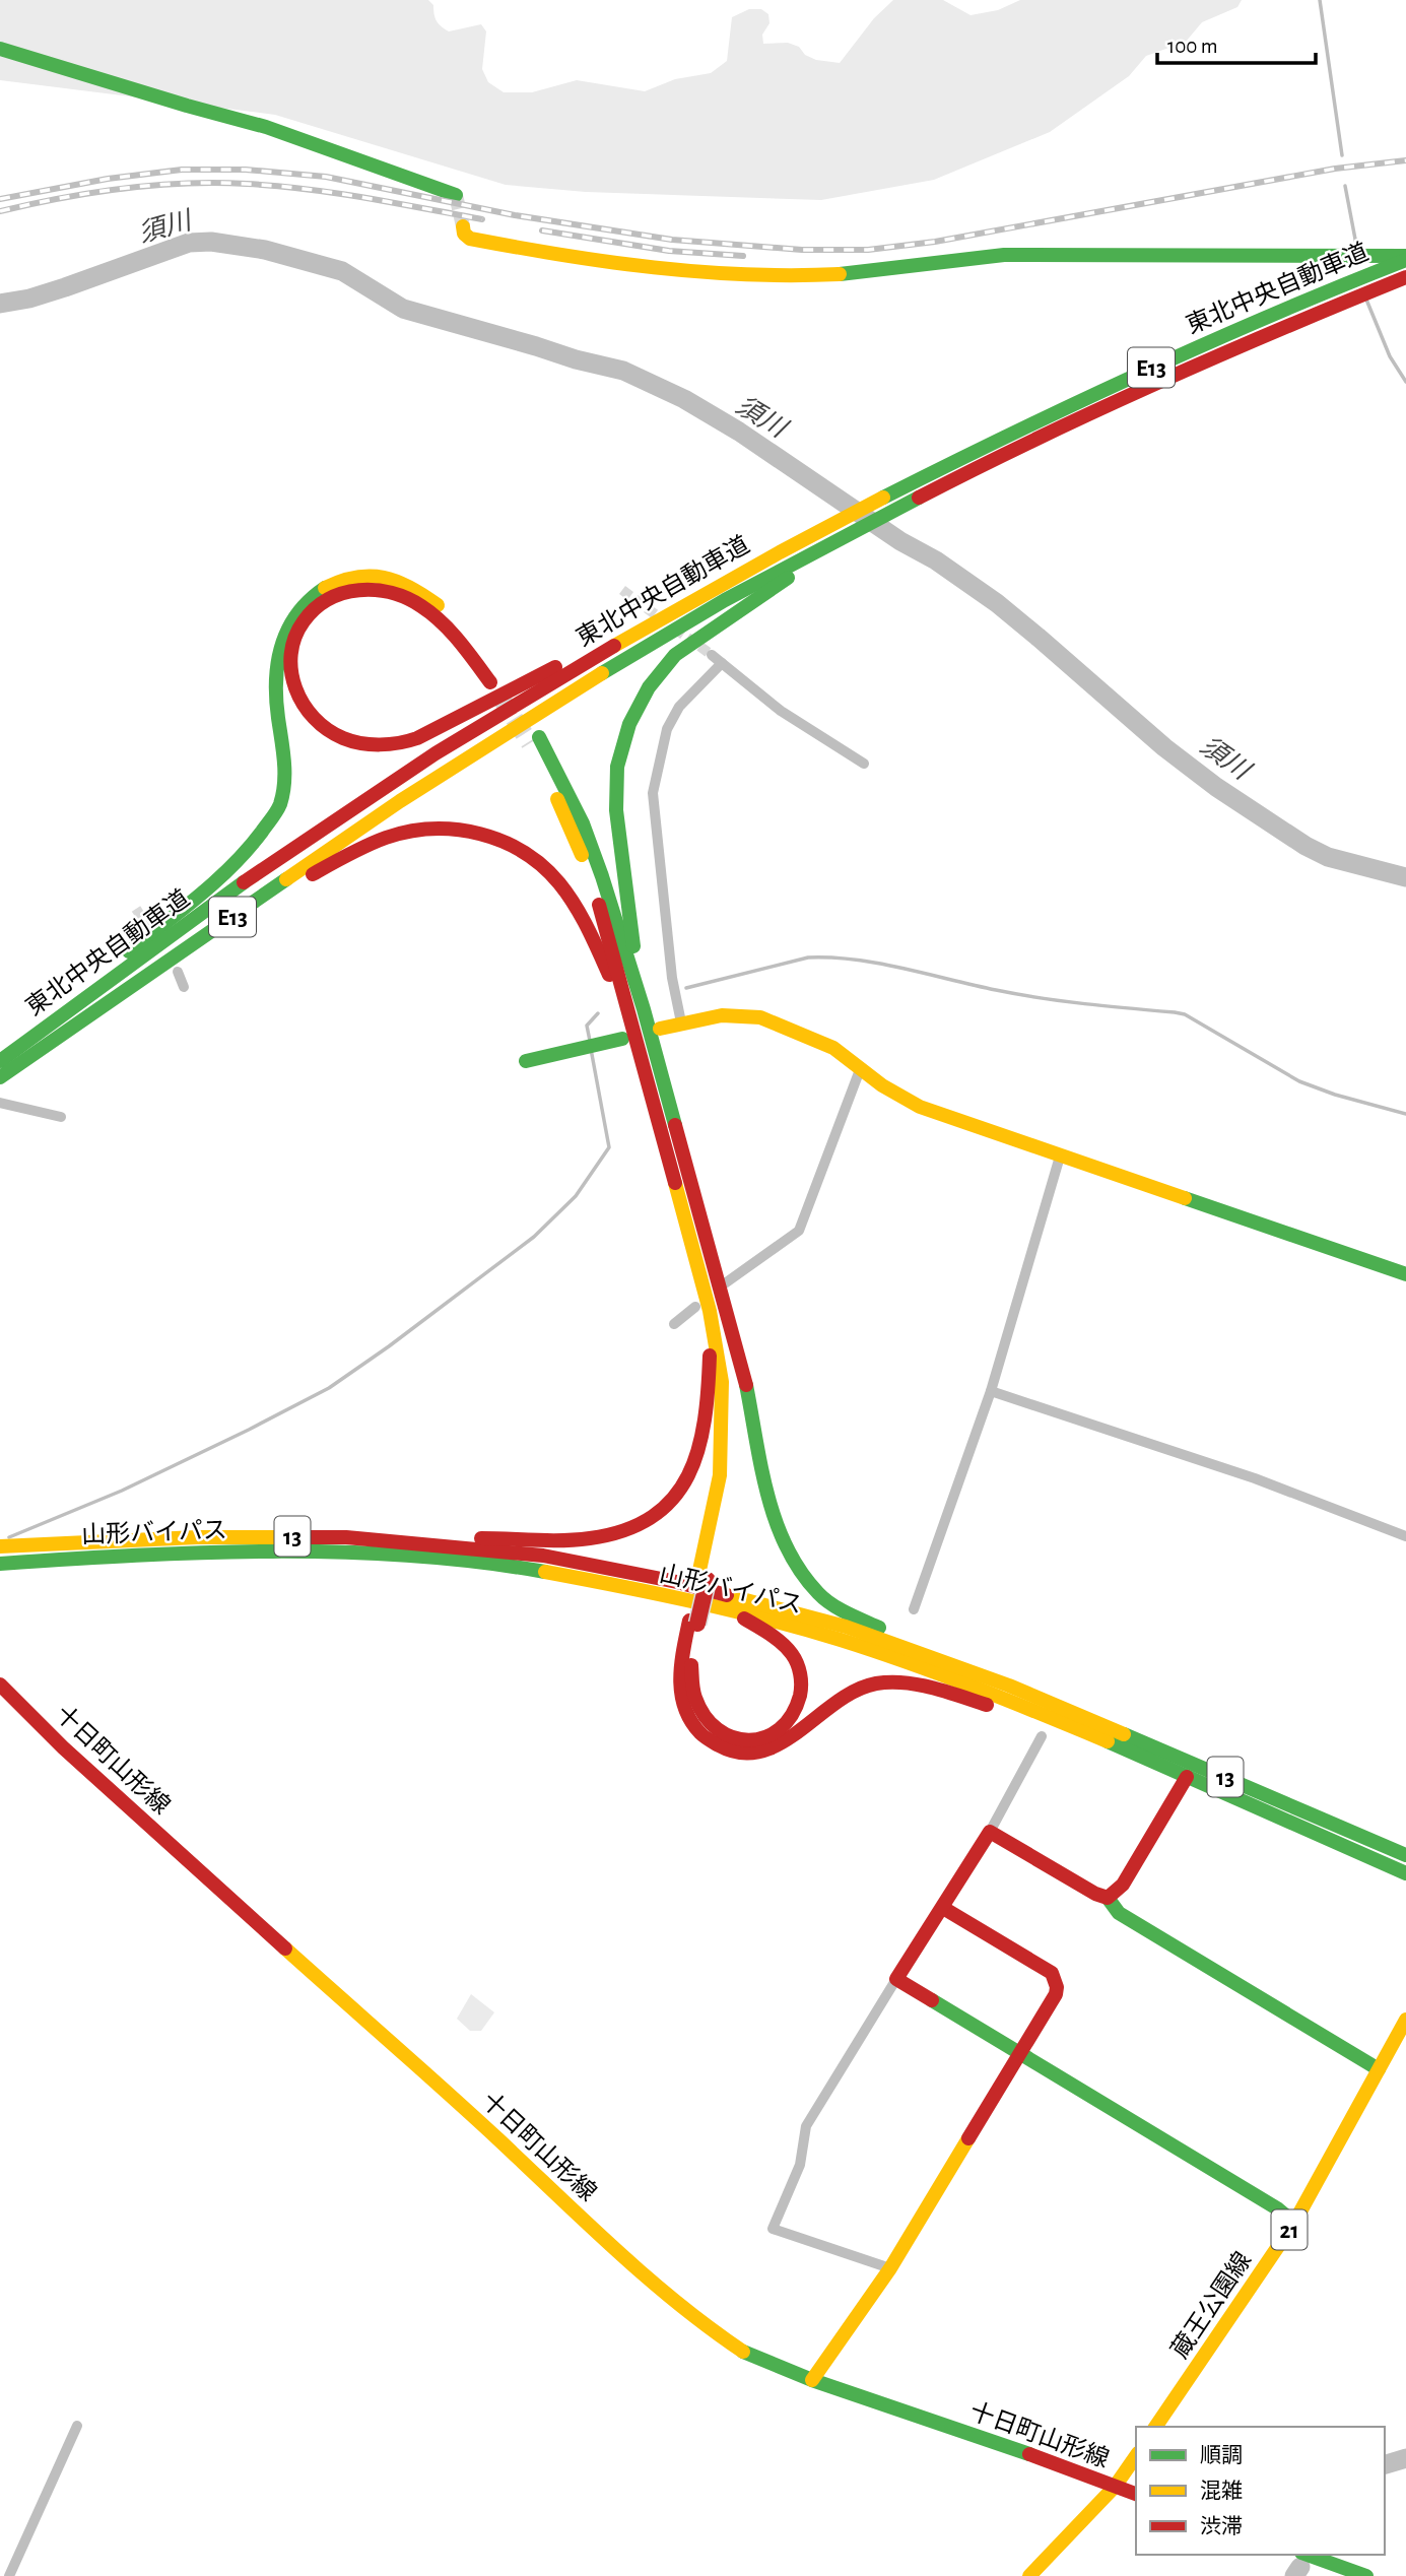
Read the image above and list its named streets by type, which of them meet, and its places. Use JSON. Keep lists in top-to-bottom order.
{
  "streets": {
    "main road": [
      "東北中央自動車道",
      "E13",
      "山形バイパス",
      "13",
      "十日町山形線",
      "21",
      "蔵王公園線"
    ]
  },
  "water": ["須川"],
  "legend": ["順調", "混雑", "渋滞"],
  "scale_bar": "100 m"
}
